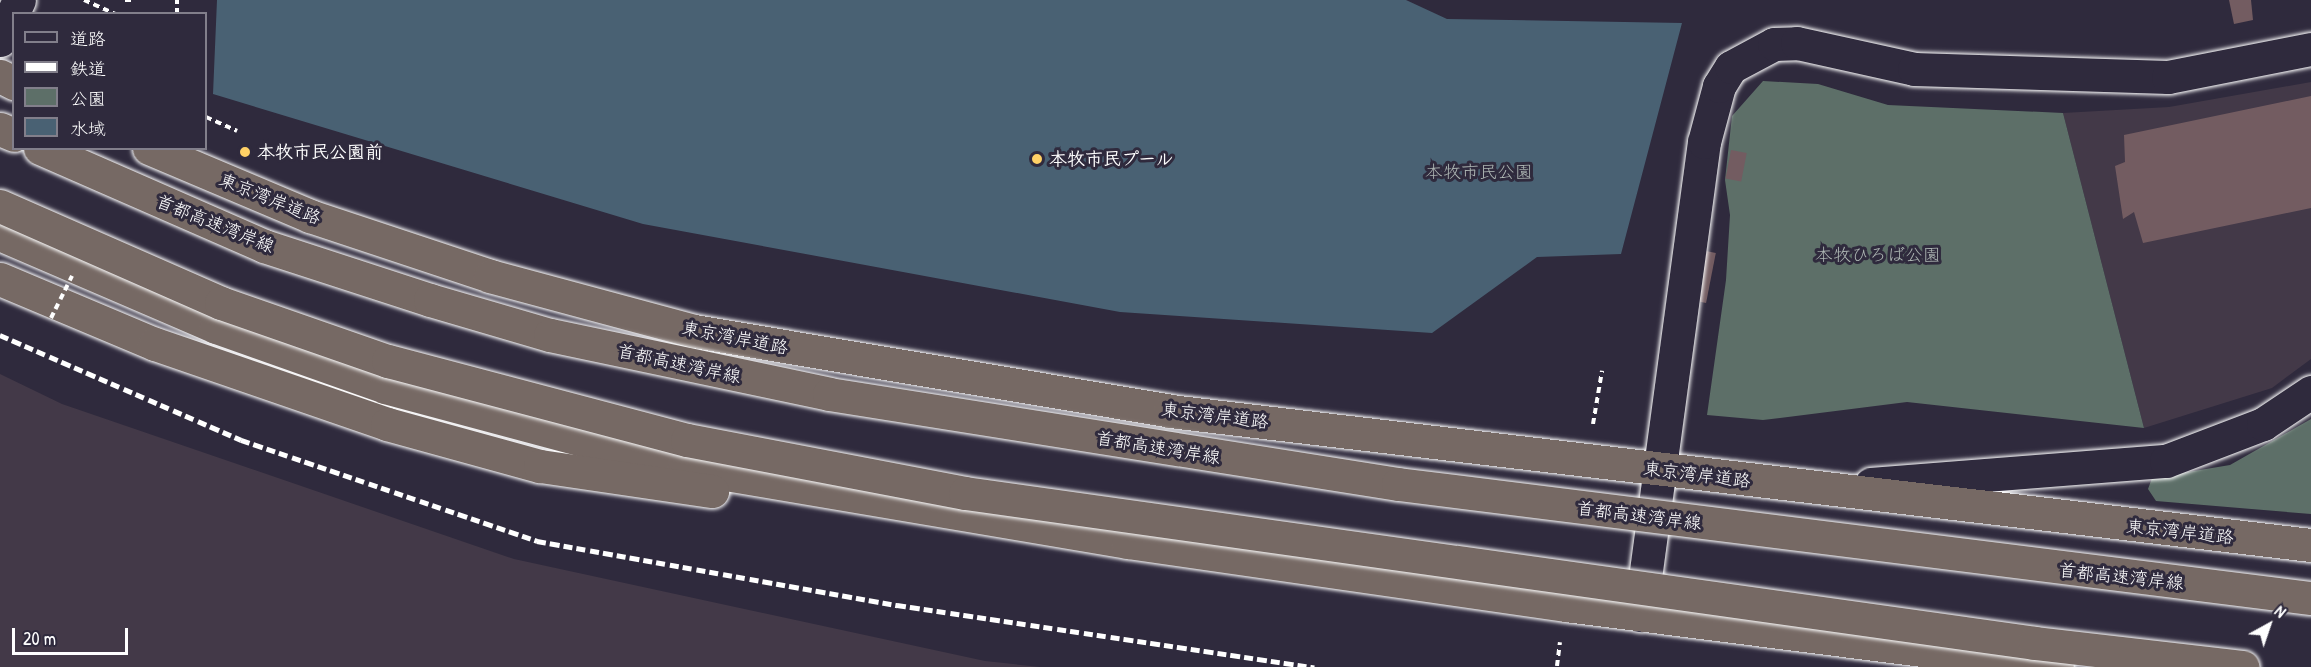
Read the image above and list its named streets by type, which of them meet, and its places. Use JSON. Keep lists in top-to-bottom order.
{
  "streets": {
    "highway": ["東京湾岸道路", "首都高速湾岸線"]
  },
  "parks": ["本牧市民公園", "本牧ひろば公園"],
  "places": ["本牧市民公園前", "本牧市民プール"],
  "legend": [
    "道路",
    "鉄道",
    "公園",
    "水域"
  ],
  "scale_bar": "20 m",
  "north": "top right"
}
